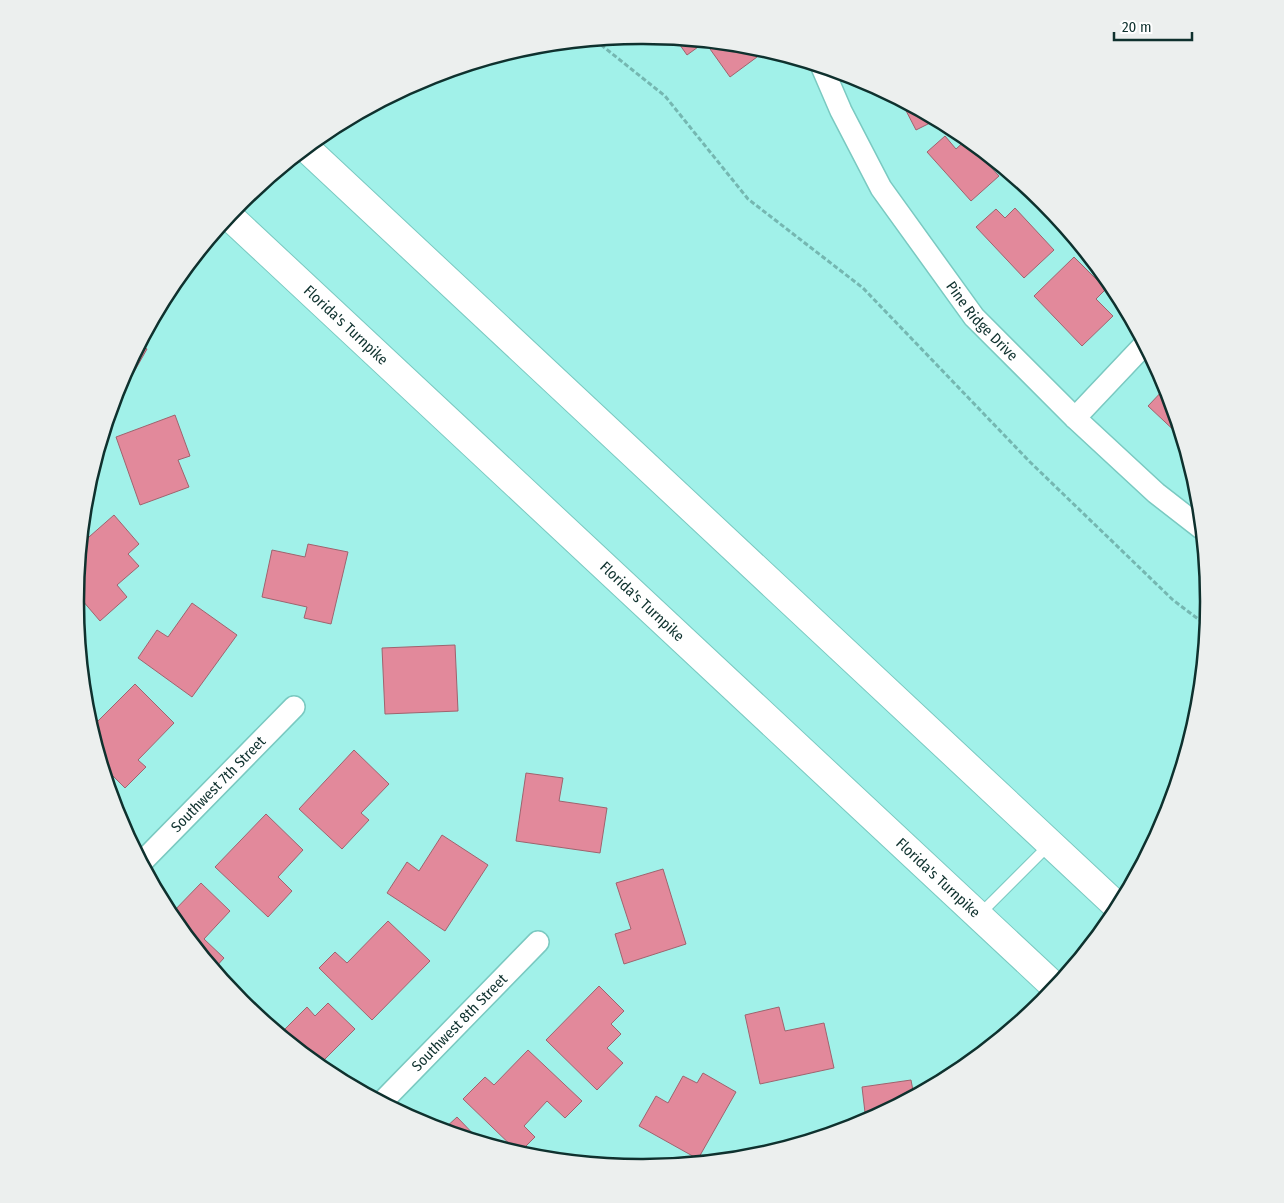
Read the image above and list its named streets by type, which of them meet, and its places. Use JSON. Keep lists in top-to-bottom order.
{
  "streets": {
    "highway": ["Florida's Turnpike"],
    "street": ["Pine Ridge Drive", "Southwest 7th Street", "Southwest 8th Street"]
  },
  "scale_bar": "20 m"
}
